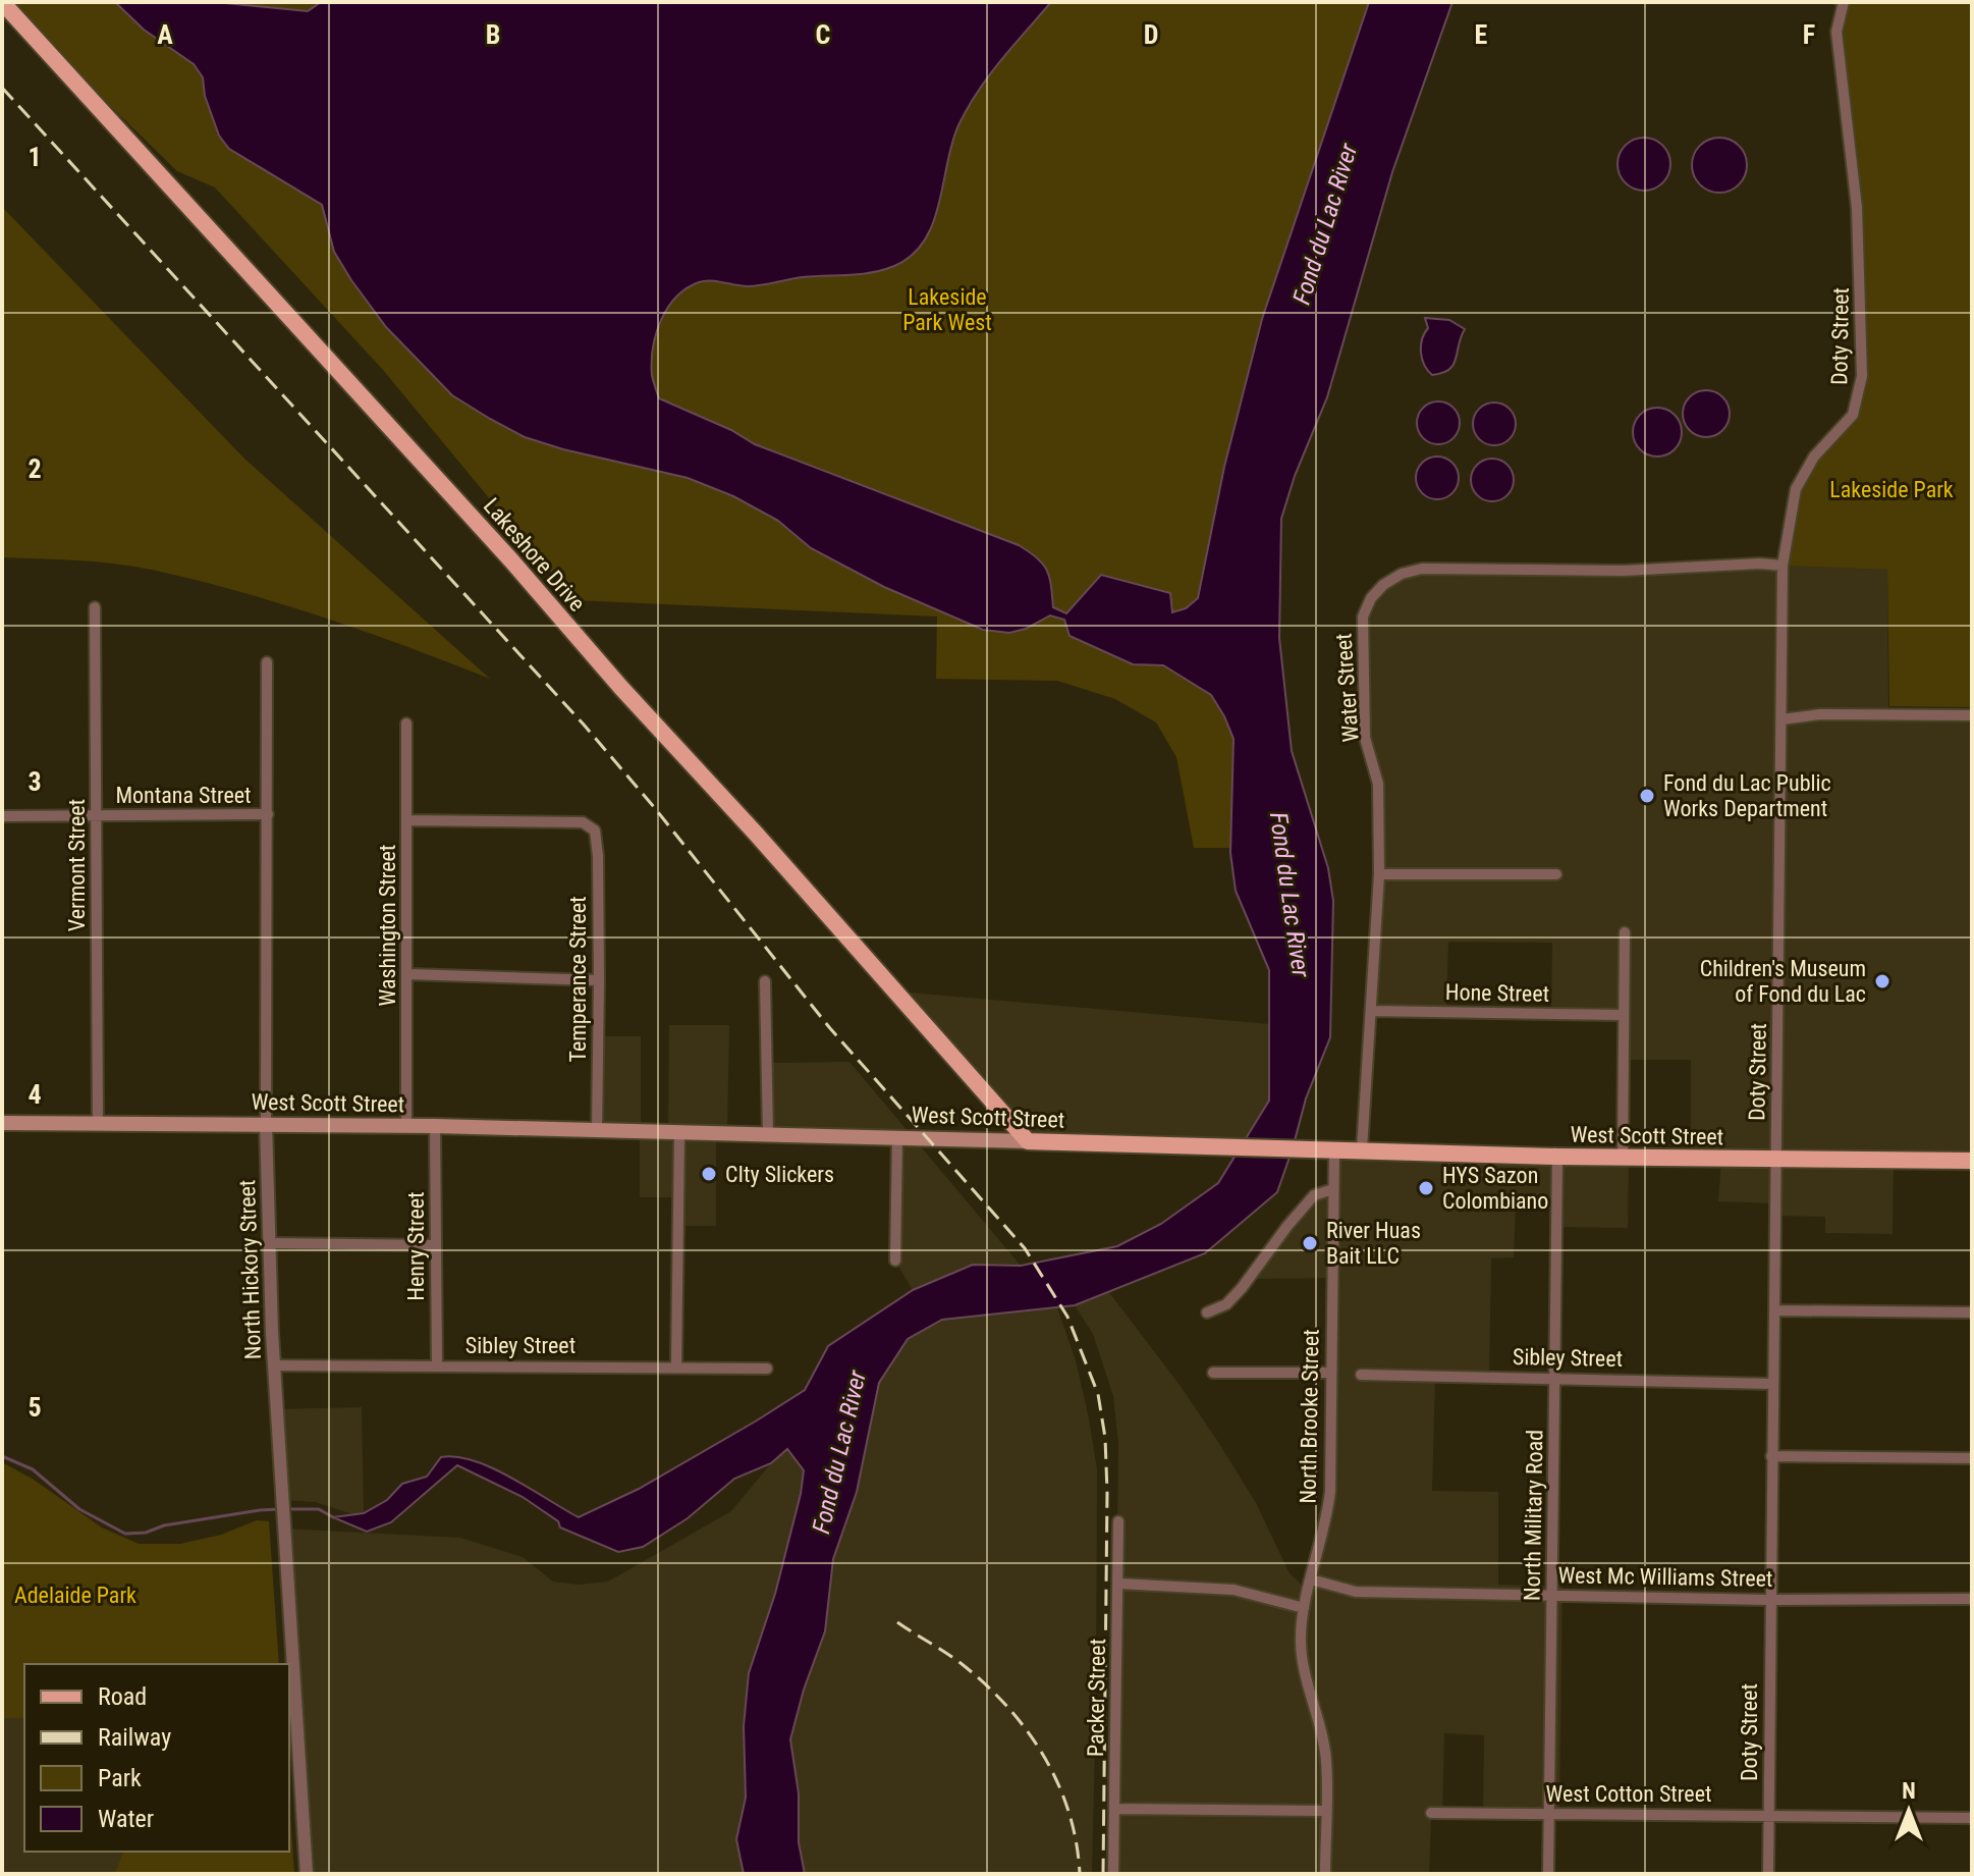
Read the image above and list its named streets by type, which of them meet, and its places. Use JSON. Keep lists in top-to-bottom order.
{
  "streets": {
    "main road": ["Lakeshore Drive", "West Scott Street"],
    "street": [
      "Doty Street",
      "Water Street",
      "Montana Street",
      "Vermont Street",
      "Washington Street",
      "Temperance Street",
      "Hone Street",
      "Henry Street",
      "North Hickory Street",
      "Sibley Street",
      "North Brooke Street",
      "North Military Road",
      "West Mc Williams Street",
      "Packer Street",
      "West Cotton Street"
    ]
  },
  "crossings": [
    ["Doty Street", "Water Street"],
    ["Doty Street", "West Scott Street"],
    ["Doty Street", "Sibley Street"],
    ["Doty Street", "West Mc Williams Street"],
    ["Doty Street", "West Cotton Street"],
    ["Lakeshore Drive", "West Scott Street"],
    ["Water Street", "Hone Street"],
    ["Water Street", "West Scott Street"],
    ["Montana Street", "Vermont Street"],
    ["Montana Street", "North Hickory Street"],
    ["Vermont Street", "West Scott Street"],
    ["Washington Street", "Temperance Street"],
    ["Washington Street", "West Scott Street"],
    ["Temperance Street", "West Scott Street"],
    ["West Scott Street", "Henry Street"],
    ["West Scott Street", "North Hickory Street"],
    ["West Scott Street", "North Brooke Street"],
    ["West Scott Street", "North Military Road"],
    ["Henry Street", "Sibley Street"],
    ["North Hickory Street", "Sibley Street"],
    ["Sibley Street", "North Military Road"],
    ["North Brooke Street", "West Mc Williams Street"],
    ["North Military Road", "West Mc Williams Street"],
    ["North Military Road", "West Cotton Street"]
  ],
  "water": ["Fond du Lac River"],
  "parks": ["Lakeside Park West", "Lakeside Park", "Adelaide Park"],
  "places": [
    "Fond du Lac Public Works Department",
    "Children's Museum of Fond du Lac",
    "CIty Slickers",
    "HYS Sazon Colombiano",
    "River Huas Bait LLC"
  ],
  "legend": [
    "Road",
    "Railway",
    "Park",
    "Water"
  ],
  "north": "top",
  "grid": {
    "columns": [
      "A",
      "B",
      "C",
      "D",
      "E",
      "F"
    ],
    "rows": [
      "1",
      "2",
      "3",
      "4",
      "5"
    ]
  }
}
